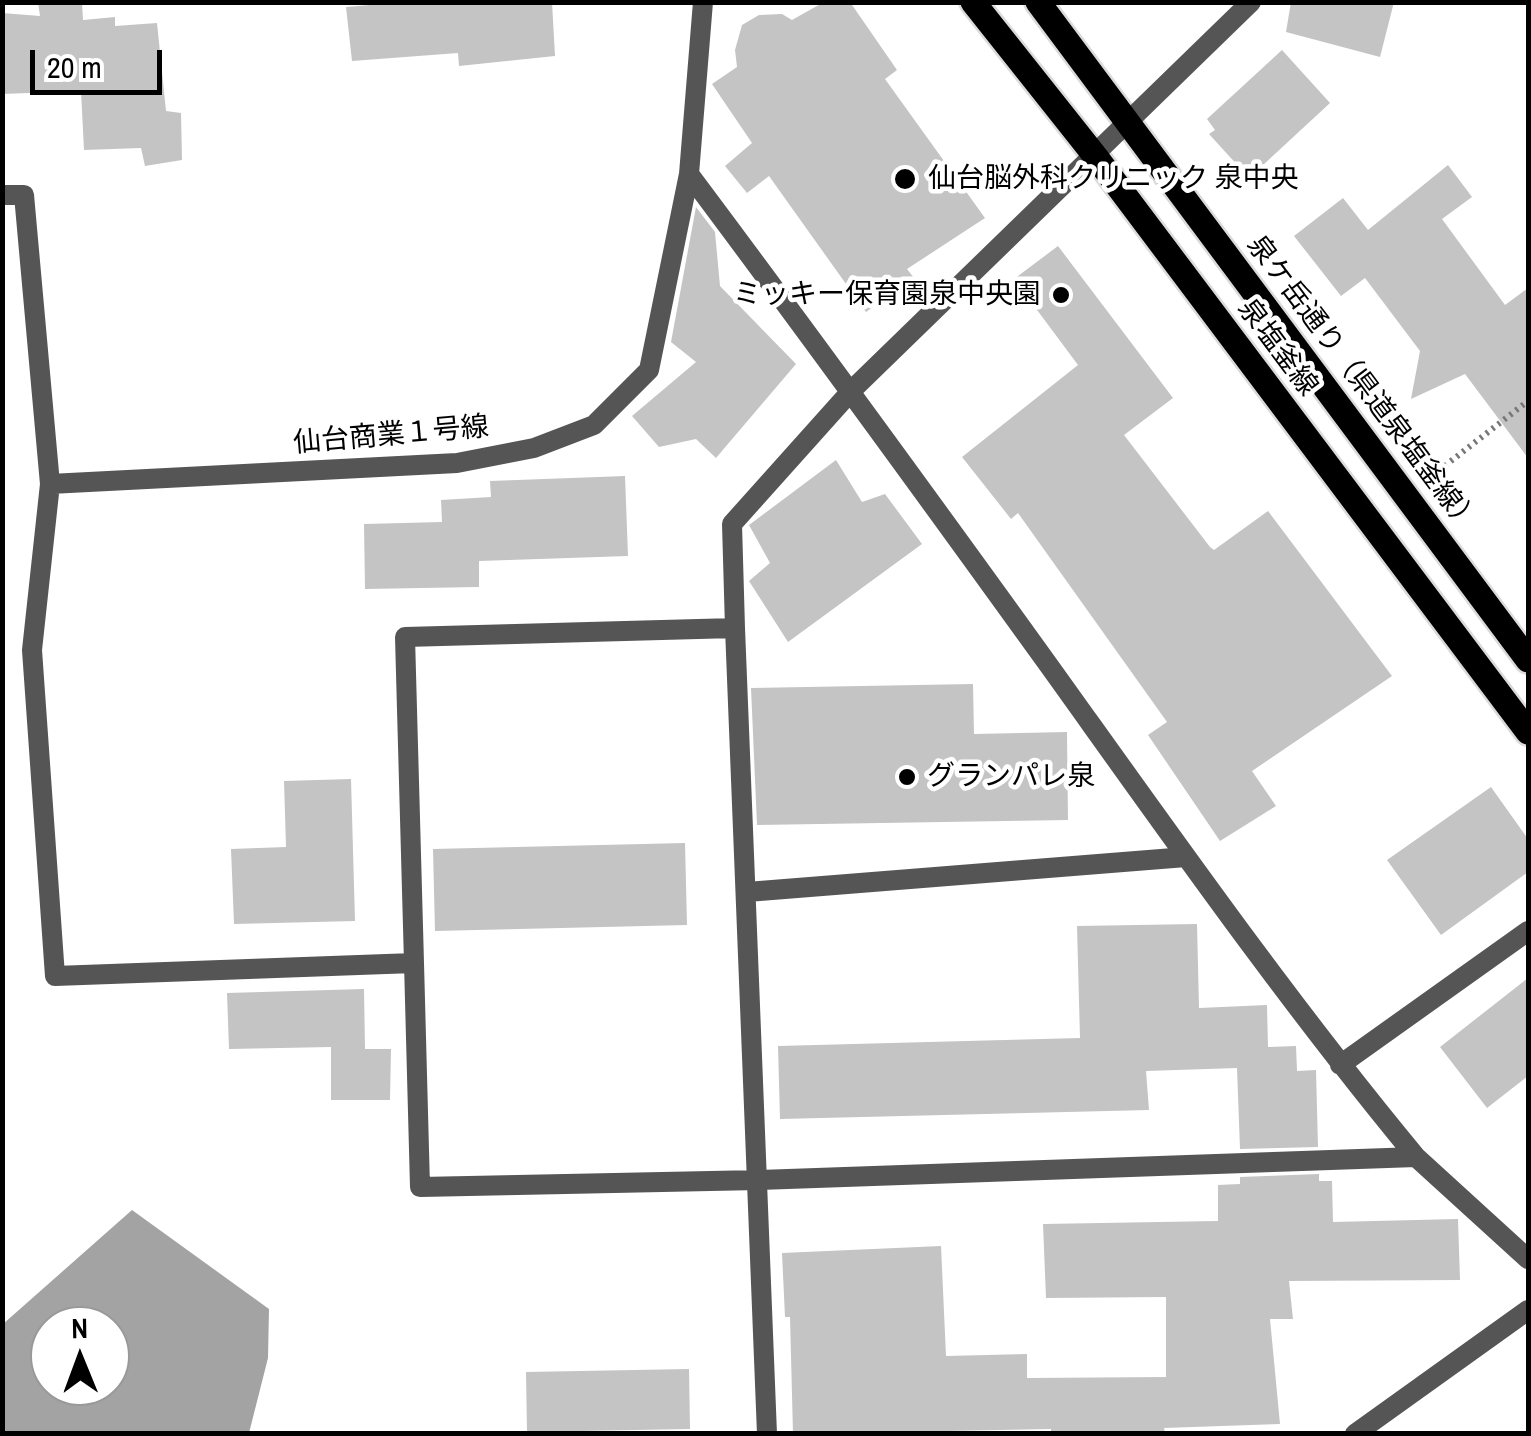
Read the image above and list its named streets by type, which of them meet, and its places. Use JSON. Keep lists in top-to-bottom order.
{
  "streets": {
    "main road": ["泉塩釜線", "泉ケ岳通り（県道泉塩釜線）"],
    "street": ["仙台商業１号線"]
  },
  "places": ["仙台脳外科クリニック 泉中央", "ミッキー保育園泉中央園", "グランパレ泉"],
  "scale_bar": "20 m",
  "north": "top"
}
